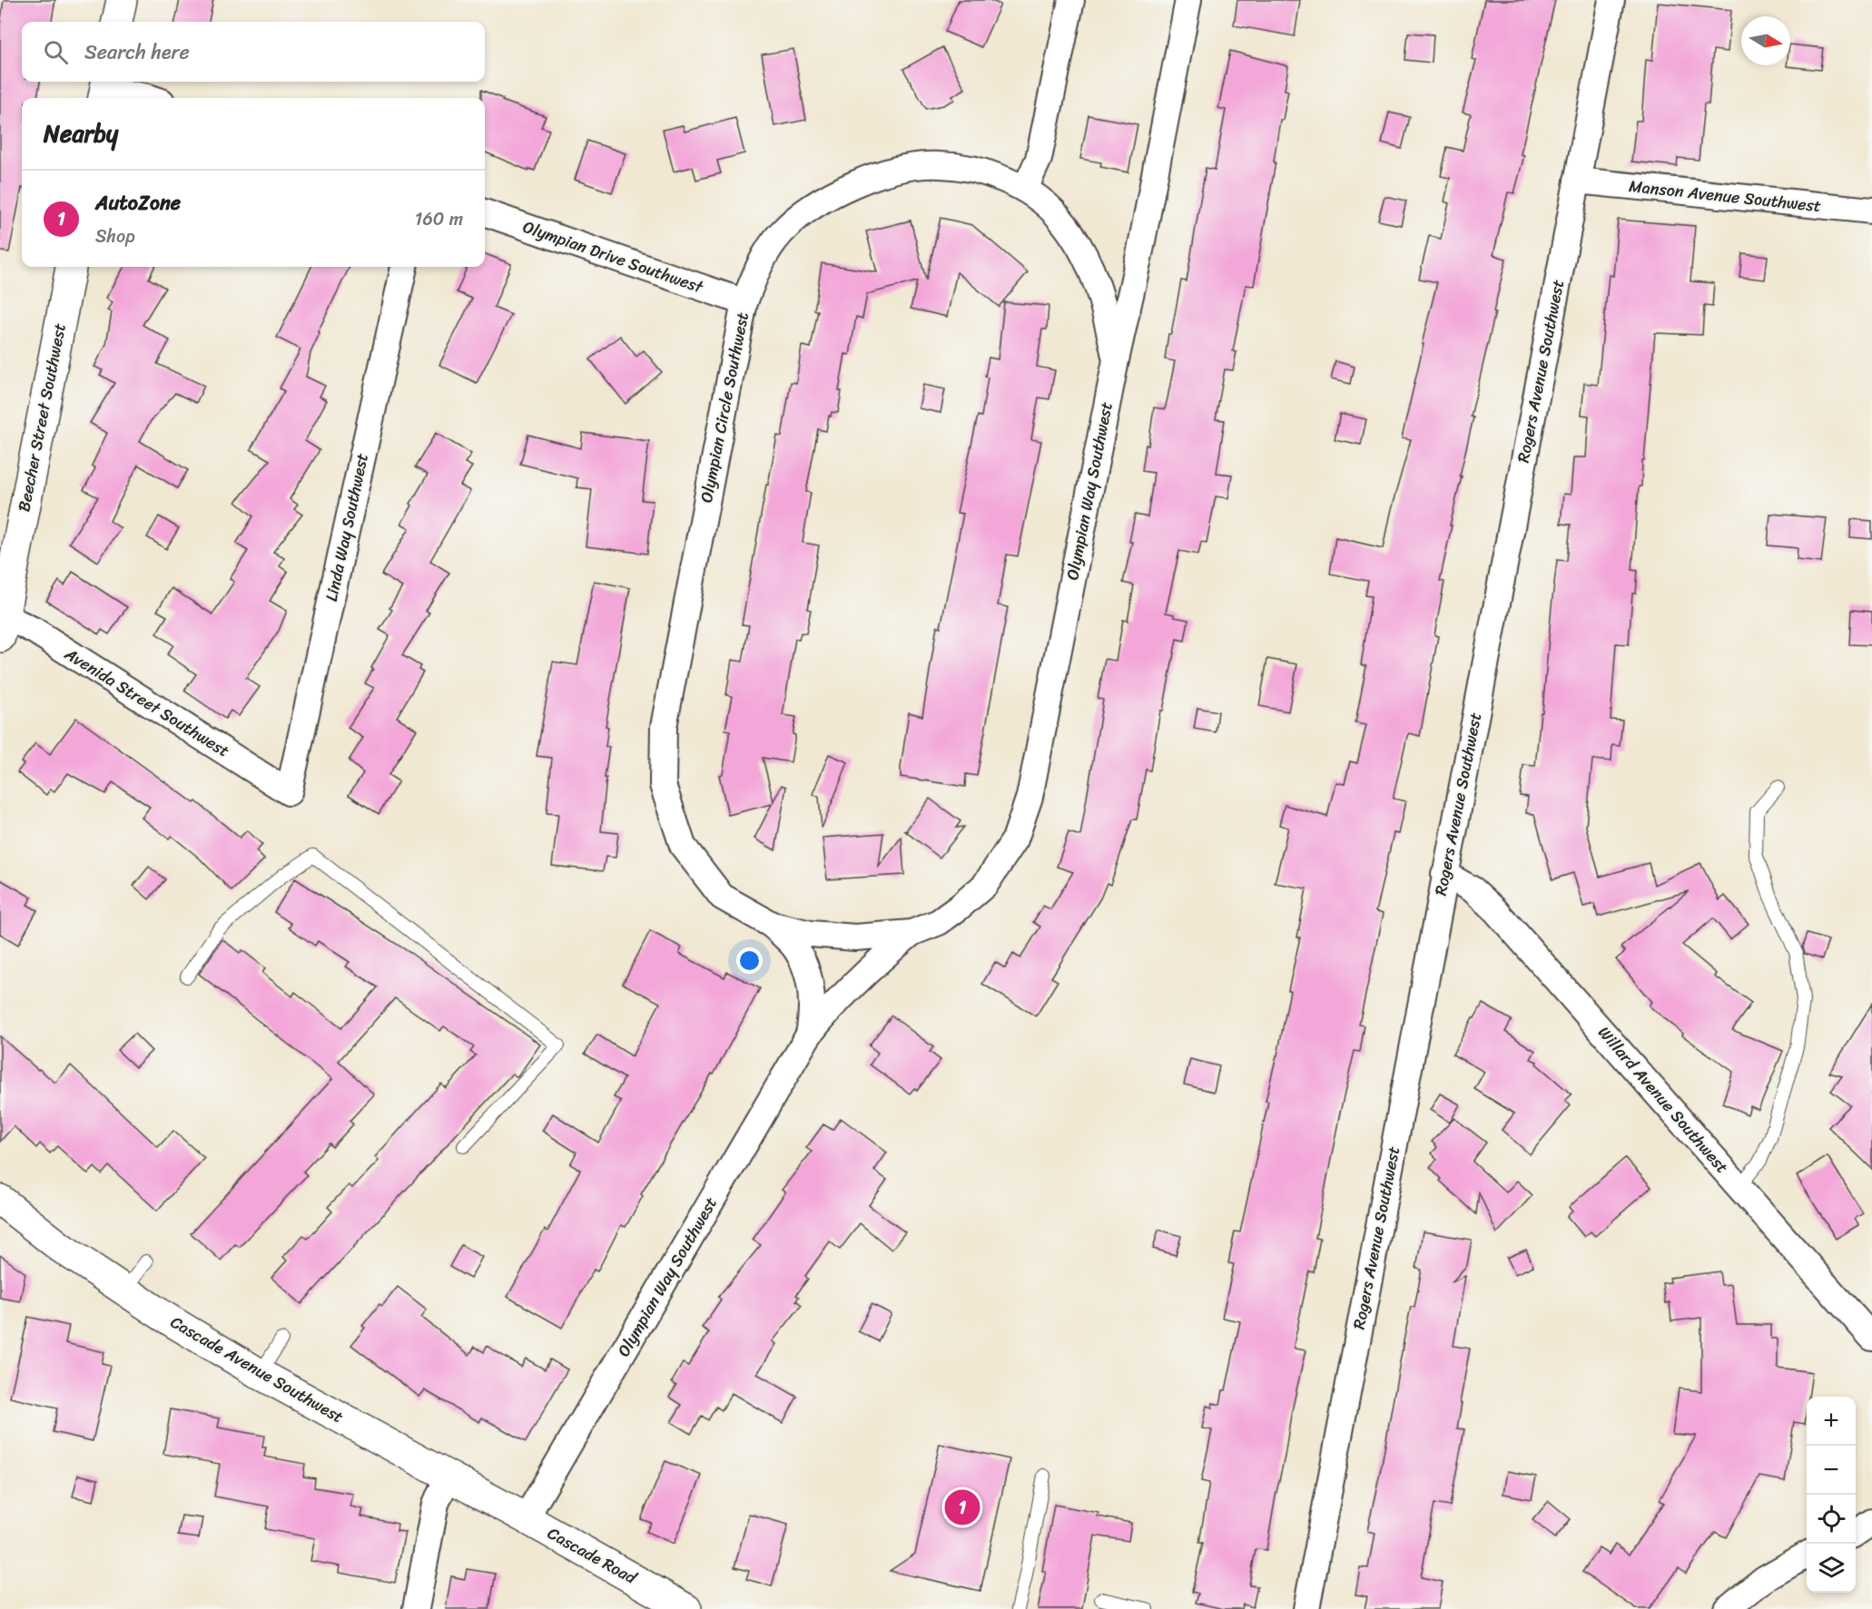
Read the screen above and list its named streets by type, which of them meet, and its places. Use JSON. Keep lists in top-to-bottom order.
{
  "streets": {
    "main road": ["Beecher Street Southwest", "Cascade Avenue Southwest", "Cascade Road"],
    "street": [
      "Manson Avenue Southwest",
      "Olympian Drive Southwest",
      "Rogers Avenue Southwest",
      "Olympian Circle Southwest",
      "Olympian Way Southwest",
      "Linda Way Southwest",
      "Avenida Street Southwest",
      "Willard Avenue Southwest"
    ]
  },
  "crossings": [
    ["Manson Avenue Southwest", "Rogers Avenue Southwest"],
    ["Olympian Drive Southwest", "Olympian Circle Southwest"],
    ["Rogers Avenue Southwest", "Willard Avenue Southwest"],
    ["Olympian Circle Southwest", "Olympian Way Southwest"],
    ["Beecher Street Southwest", "Avenida Street Southwest"],
    ["Olympian Way Southwest", "Cascade Avenue Southwest"],
    ["Olympian Way Southwest", "Cascade Road"],
    ["Linda Way Southwest", "Avenida Street Southwest"],
    ["Cascade Avenue Southwest", "Cascade Road"]
  ],
  "north": "right",
  "page": {
    "search": "Search here",
    "heading": "Nearby",
    "list": [
      {
        "mark": "1",
        "name": "AutoZone",
        "note": "Shop",
        "value": "160 m"
      }
    ],
    "map_buttons": ["+", "−"],
    "pins": "1"
  }
}
